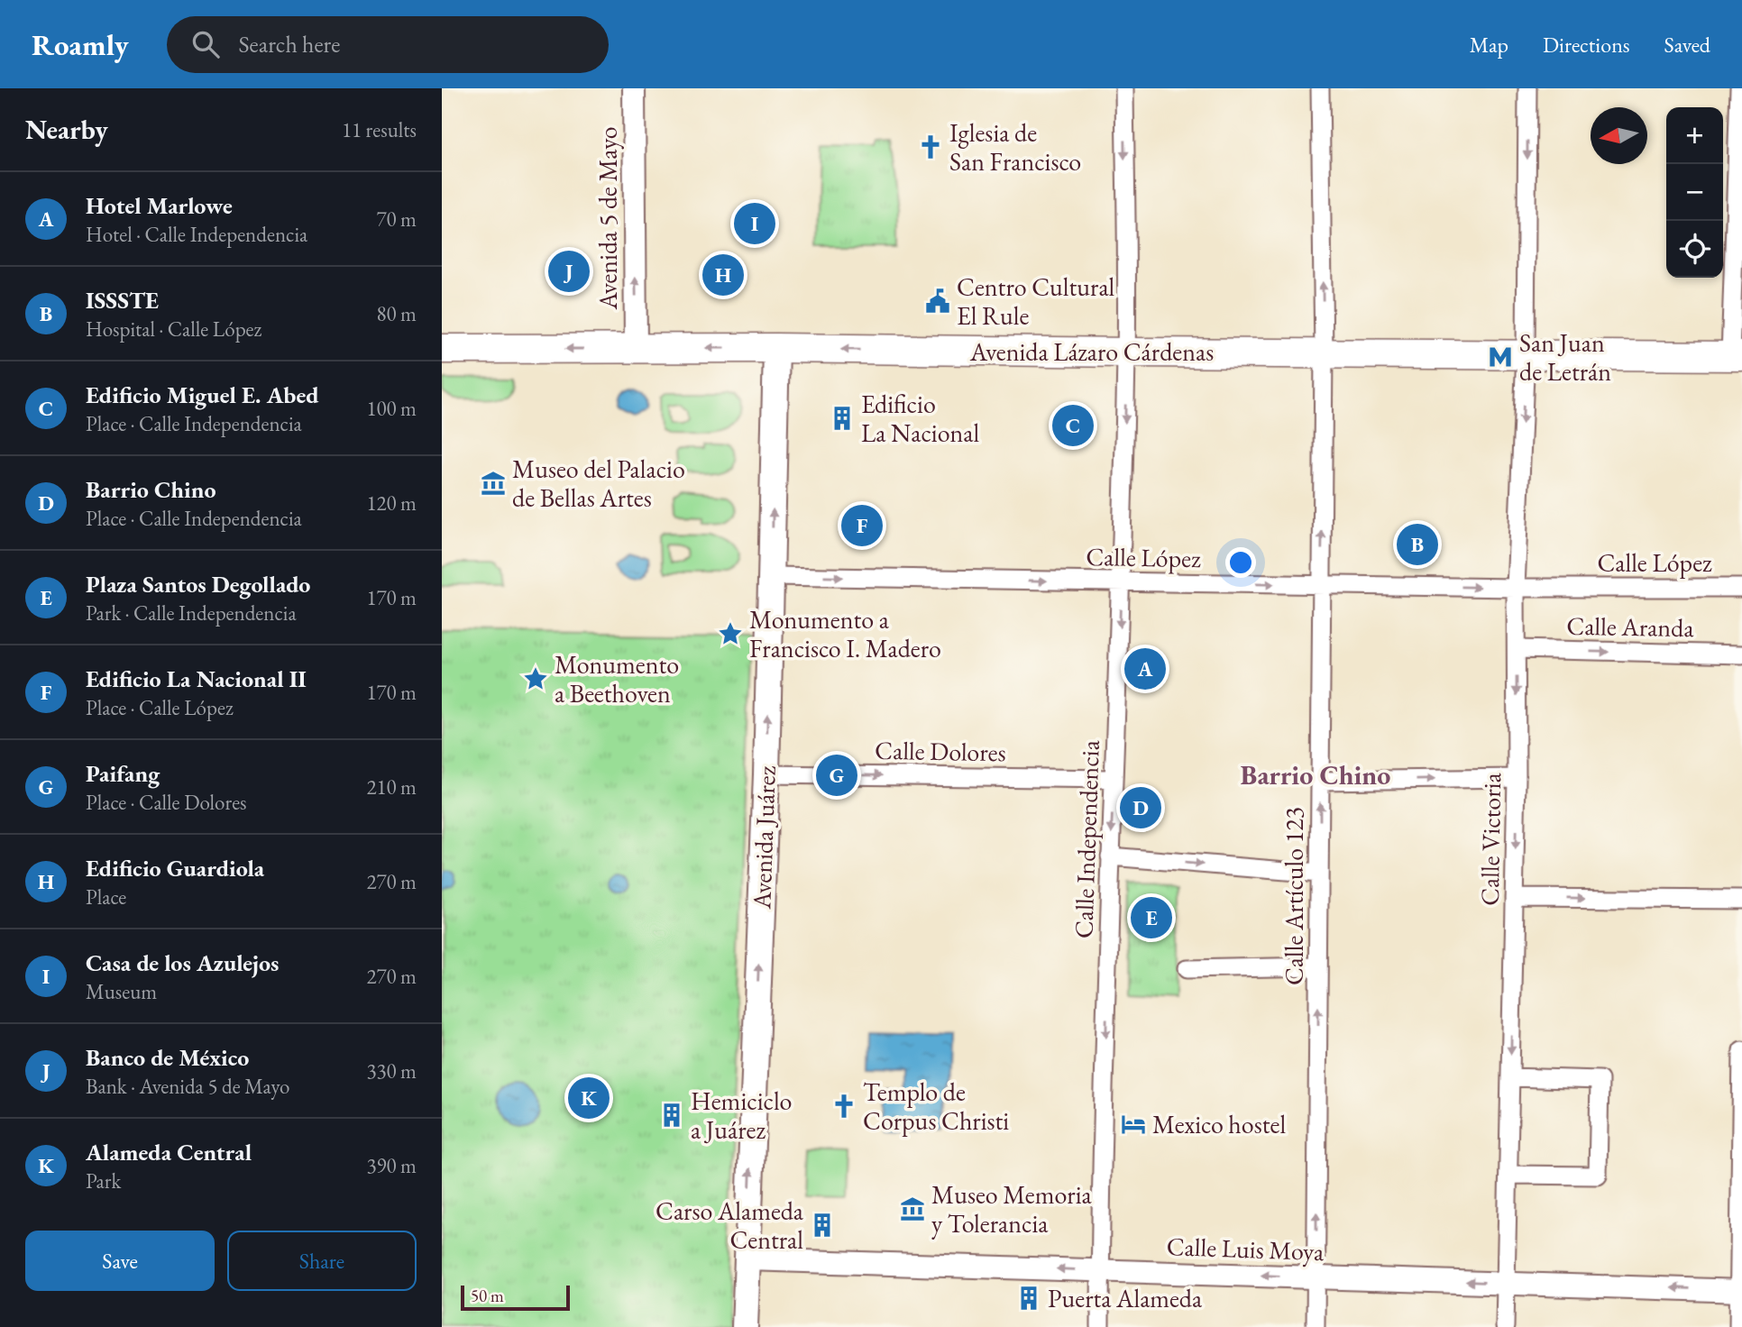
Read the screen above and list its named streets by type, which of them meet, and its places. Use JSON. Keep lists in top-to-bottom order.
{
  "streets": {
    "main road": ["Avenida Lázaro Cárdenas", "Avenida Juárez"],
    "street": [
      "Avenida 5 de Mayo",
      "Calle López",
      "Calle Aranda",
      "Calle Dolores",
      "Calle Independencia",
      "Calle Victoria",
      "Calle Artículo 123",
      "Calle Luis Moya"
    ]
  },
  "crossings": [
    ["Avenida 5 de Mayo", "Avenida Lázaro Cárdenas"],
    ["Avenida Lázaro Cárdenas", "Avenida Juárez"],
    ["Avenida Lázaro Cárdenas", "Calle Independencia"],
    ["Avenida Lázaro Cárdenas", "Calle Victoria"],
    ["Avenida Lázaro Cárdenas", "Calle Artículo 123"],
    ["Calle López", "Avenida Juárez"],
    ["Calle López", "Calle Independencia"],
    ["Calle López", "Calle Victoria"],
    ["Calle López", "Calle Artículo 123"],
    ["Calle Aranda", "Calle Victoria"],
    ["Calle Dolores", "Avenida Juárez"],
    ["Calle Dolores", "Calle Independencia"],
    ["Avenida Juárez", "Calle Luis Moya"],
    ["Calle Independencia", "Calle Luis Moya"],
    ["Calle Victoria", "Calle Luis Moya"],
    ["Calle Artículo 123", "Calle Luis Moya"]
  ],
  "one_way": [
    "Avenida 5 de Mayo",
    "Avenida Lázaro Cárdenas",
    "Calle López",
    "Calle Aranda",
    "Calle Dolores",
    "Avenida Juárez",
    "Calle Independencia",
    "Calle Victoria",
    "Calle Artículo 123",
    "Calle Luis Moya"
  ],
  "districts": ["Barrio Chino"],
  "places": {
    "church": ["Iglesia de San Francisco", "Templo de Corpus Christi"],
    "public building": ["Centro Cultural El Rule"],
    "metro station": ["San Juan de Letrán"],
    "building": [
      "Edificio La Nacional",
      "Hemiciclo a Juárez",
      "Carso Alameda Central",
      "Puerta Alameda"
    ],
    "museum": ["Museo del Palacio de Bellas Artes", "Museo Memoria y Tolerancia"],
    "place": ["Monumento a Francisco I. Madero", "Monumento a Beethoven"],
    "hotel": ["Mexico hostel"]
  },
  "scale_bar": "50 m",
  "north": "left",
  "page": {
    "header": "Roamly",
    "search": "Search here",
    "nav": ["Map", "Directions", "Saved"],
    "heading": ["Nearby", "11 results"],
    "map_buttons": ["+", "−"],
    "list": [
      {
        "mark": "A",
        "name": "Hotel Marlowe",
        "note": "Hotel · Calle Independencia",
        "value": "70 m"
      },
      {
        "mark": "B",
        "name": "ISSSTE",
        "note": "Hospital · Calle López",
        "value": "80 m"
      },
      {
        "mark": "C",
        "name": "Edificio Miguel E. Abed",
        "note": "Place · Calle Independencia",
        "value": "100 m"
      },
      {
        "mark": "D",
        "name": "Barrio Chino",
        "note": "Place · Calle Independencia",
        "value": "120 m"
      },
      {
        "mark": "E",
        "name": "Plaza Santos Degollado",
        "note": "Park · Calle Independencia",
        "value": "170 m"
      },
      {
        "mark": "F",
        "name": "Edificio La Nacional II",
        "note": "Place · Calle López",
        "value": "170 m"
      },
      {
        "mark": "G",
        "name": "Paifang",
        "note": "Place · Calle Dolores",
        "value": "210 m"
      },
      {
        "mark": "H",
        "name": "Edificio Guardiola",
        "note": "Place",
        "value": "270 m"
      },
      {
        "mark": "I",
        "name": "Casa de los Azulejos",
        "note": "Museum",
        "value": "270 m"
      },
      {
        "mark": "J",
        "name": "Banco de México",
        "note": "Bank · Avenida 5 de Mayo",
        "value": "330 m"
      },
      {
        "mark": "K",
        "name": "Alameda Central",
        "note": "Park",
        "value": "390 m"
      }
    ],
    "pins": [
      "I",
      "J",
      "H",
      "C",
      "F",
      "B",
      "A",
      "G",
      "D",
      "E",
      "K"
    ],
    "buttons": ["Save", "Share"],
    "scale": "50 m"
  }
}
